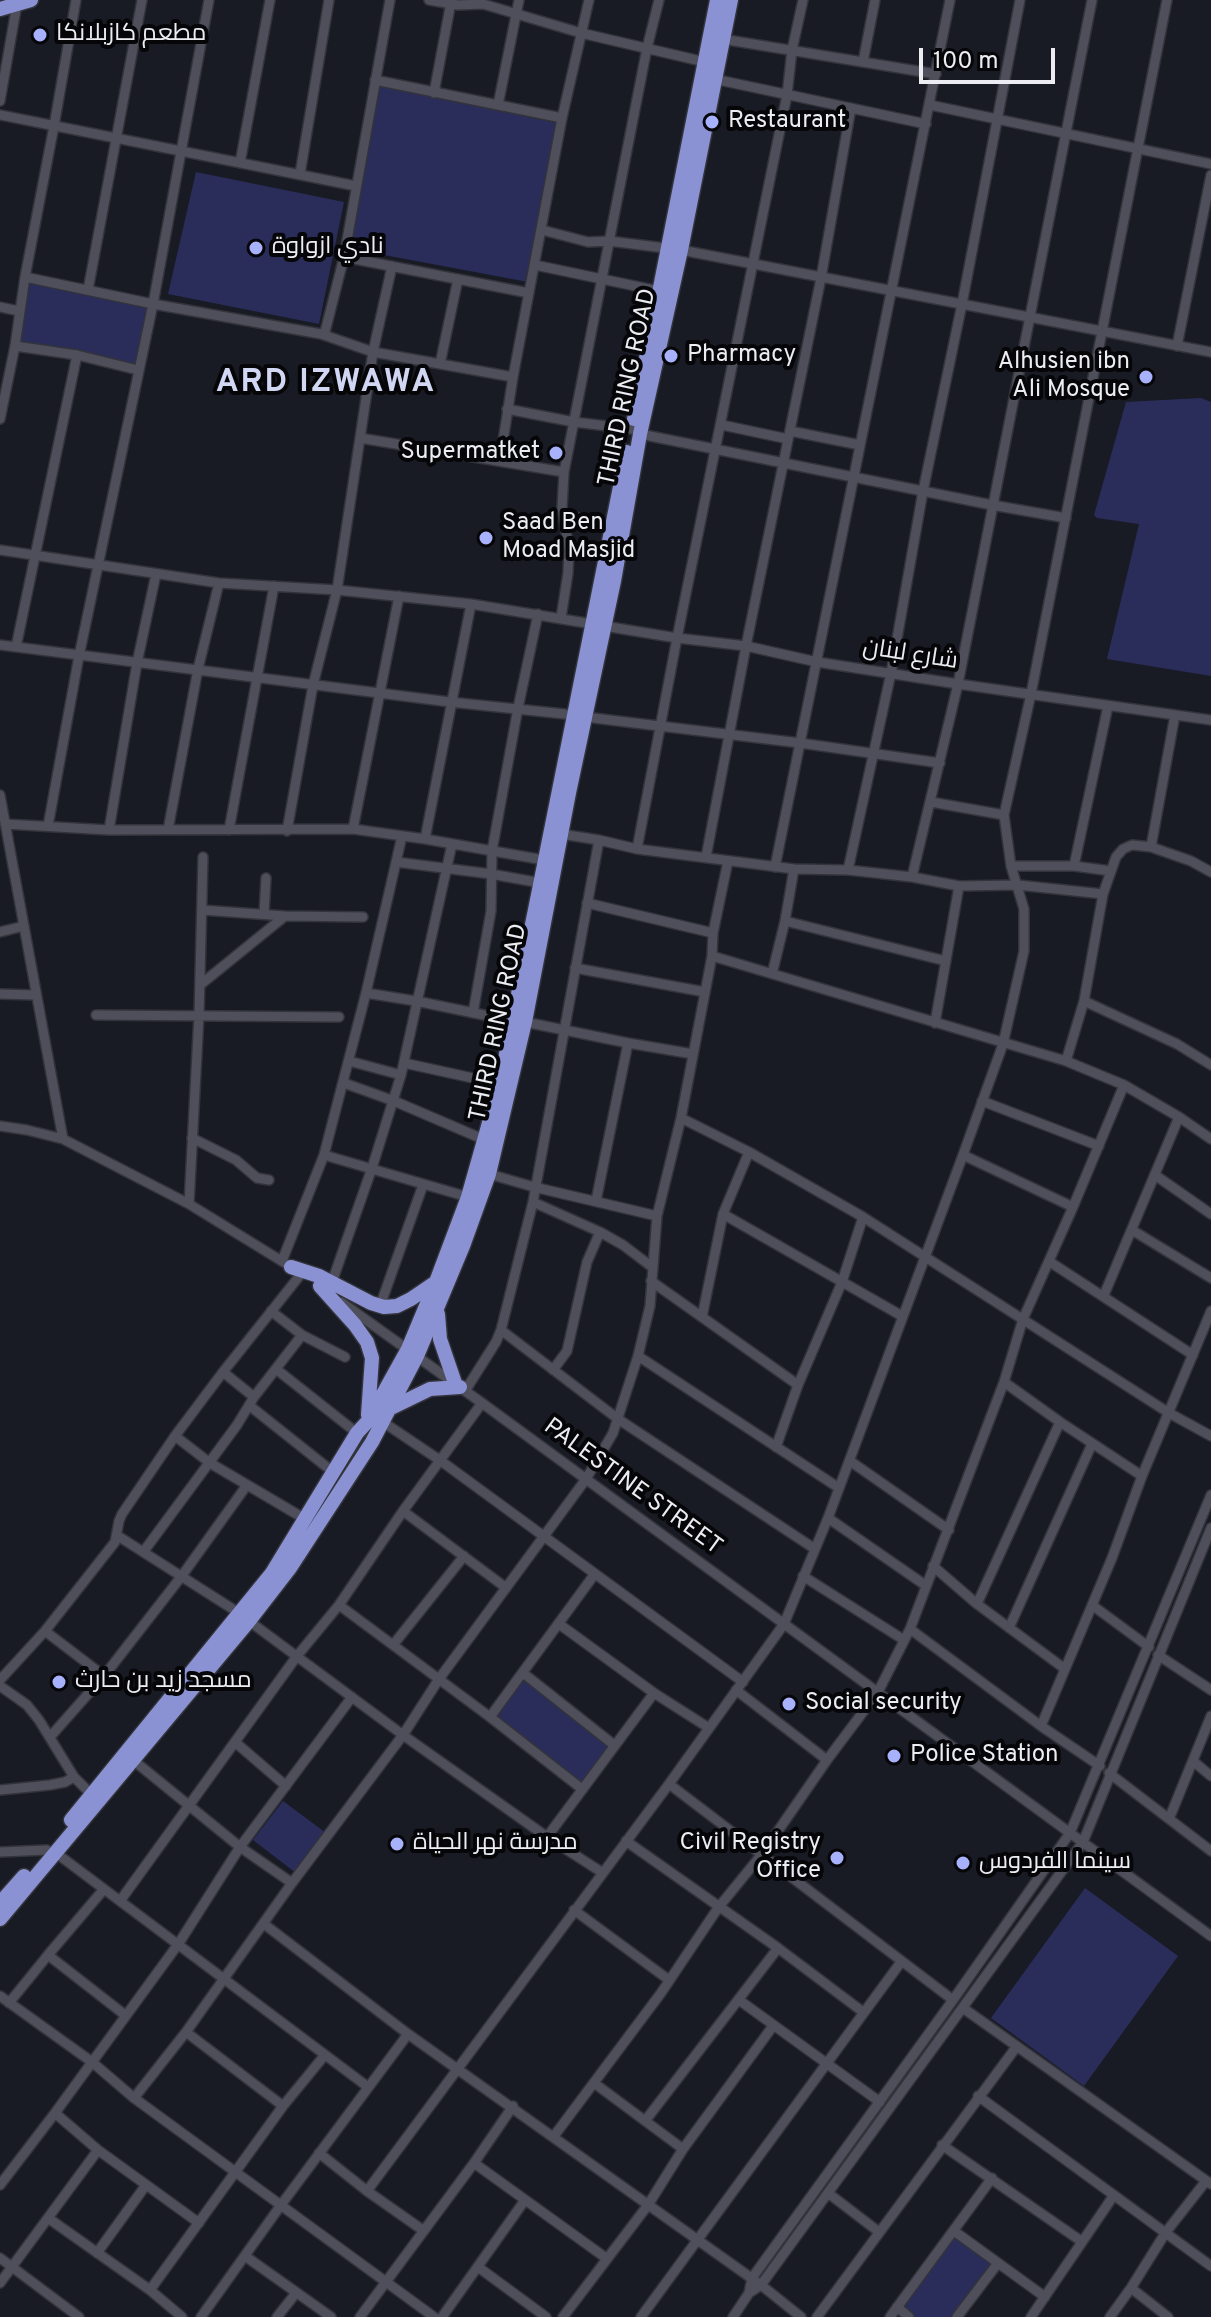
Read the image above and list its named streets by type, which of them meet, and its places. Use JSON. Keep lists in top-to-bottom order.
{
  "streets": {
    "highway": ["THIRD RING ROAD"],
    "street": ["شارع لبنان", "PALESTINE STREET"]
  },
  "crossings": [
    ["THIRD RING ROAD", "شارع لبنان"],
    ["THIRD RING ROAD", "PALESTINE STREET"]
  ],
  "districts": ["ARD IZWAWA"],
  "places": [
    "مطعم كازبلانكا",
    "Restaurant",
    "نادي ازواوة",
    "Pharmacy",
    "Alhusien ibn Ali Mosque",
    "Supermatket",
    "Saad Ben Moad Masjid",
    "مسجد زيد بن حارث",
    "Social security",
    "Police Station",
    "مدرسة نهر الحياة",
    "Civil Registry Office",
    "سينما الفردوس"
  ],
  "scale_bar": "100 m"
}
